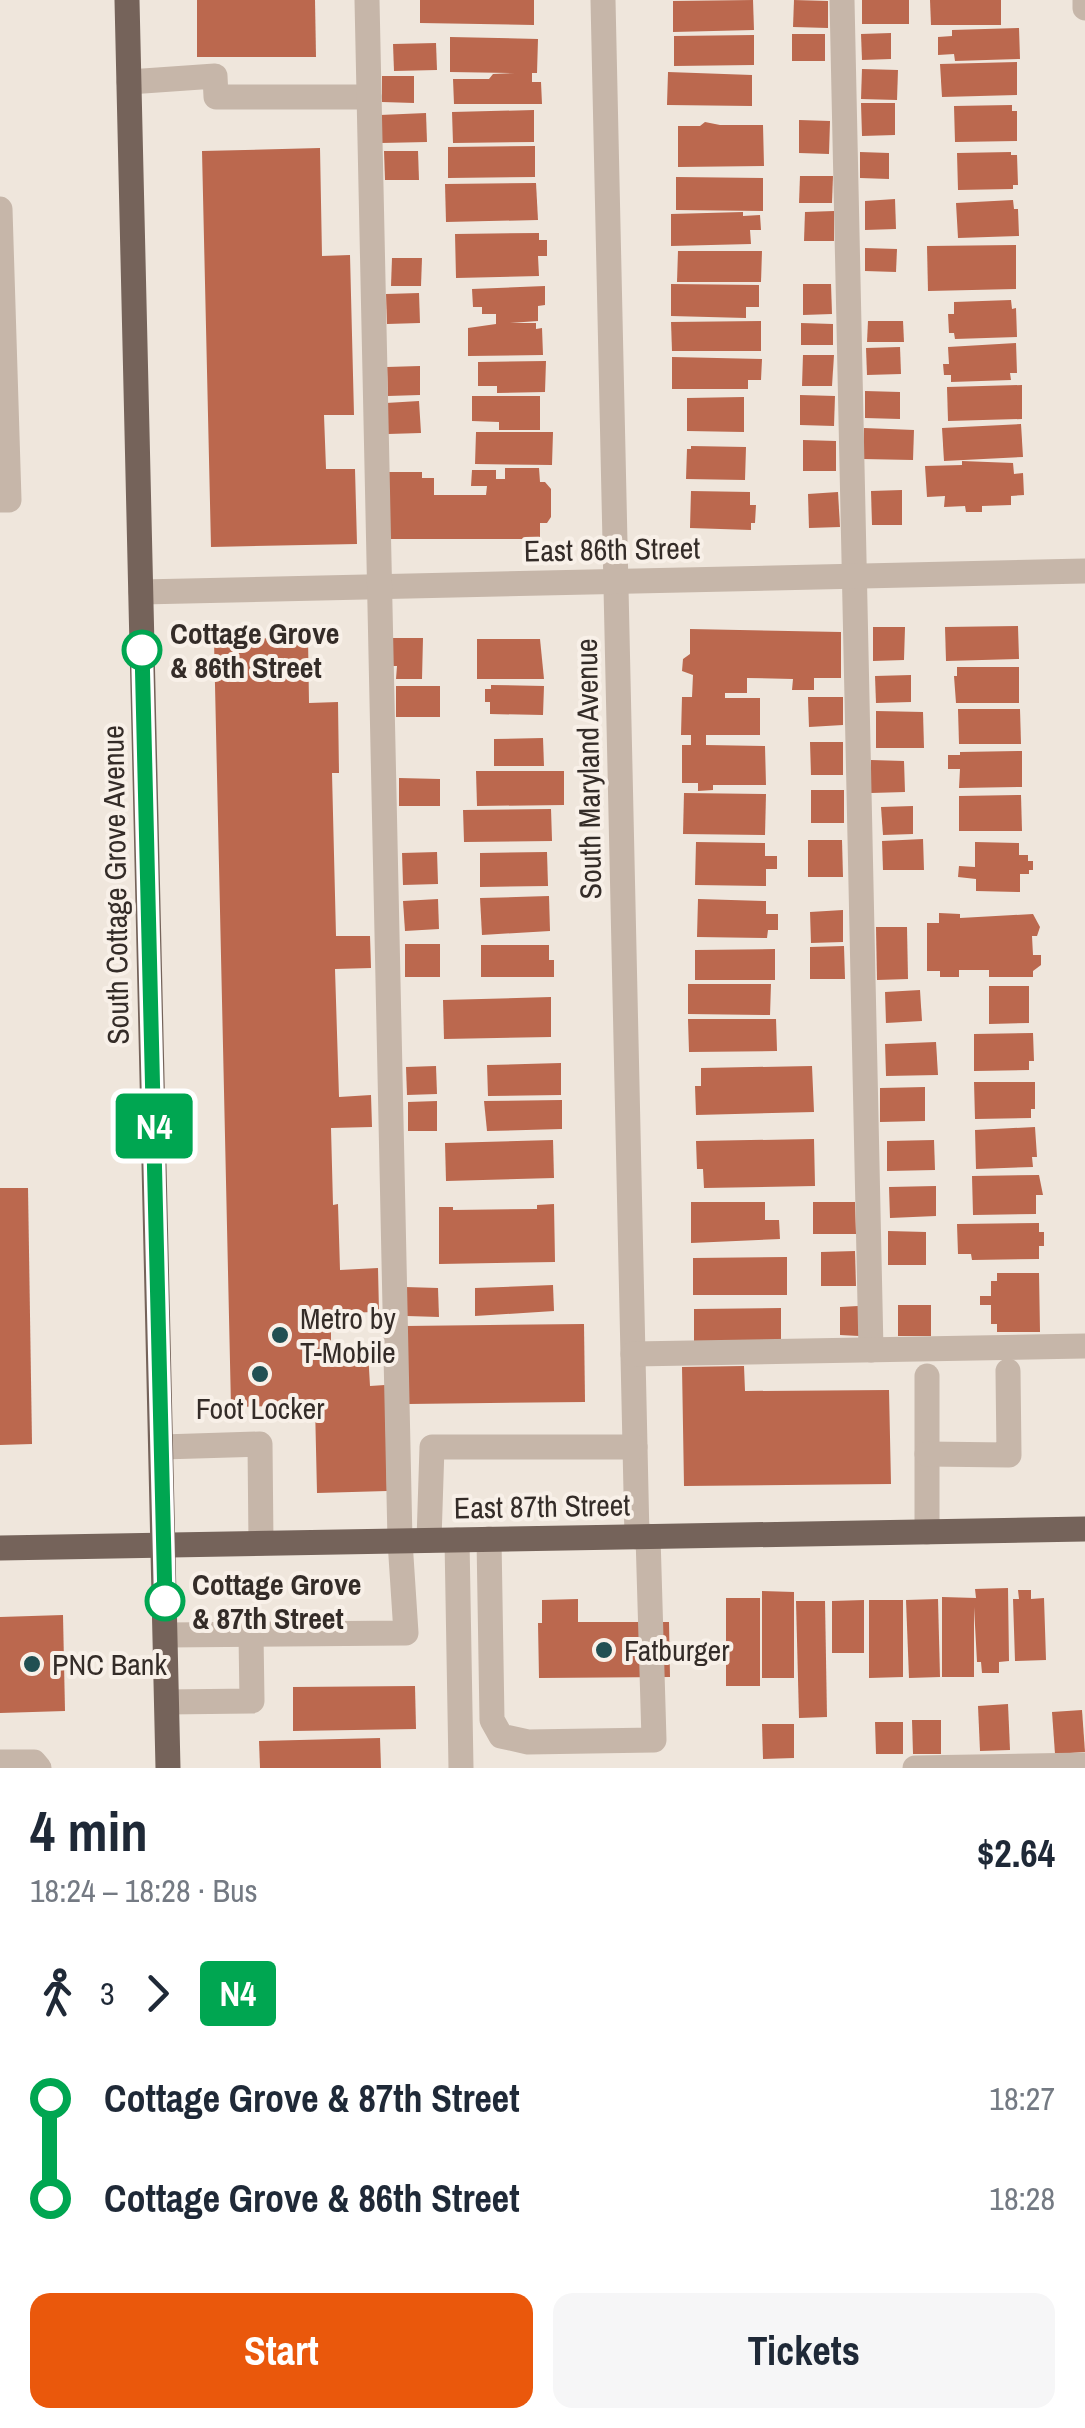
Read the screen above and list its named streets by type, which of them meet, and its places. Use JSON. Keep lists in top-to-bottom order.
{
  "streets": {
    "main road": ["South Cottage Grove Avenue", "East 87th Street"],
    "street": ["East 86th Street", "South Maryland Avenue"]
  },
  "crossings": [
    ["East 86th Street", "South Maryland Avenue"],
    ["East 86th Street", "South Cottage Grove Avenue"],
    ["South Maryland Avenue", "East 87th Street"],
    ["South Cottage Grove Avenue", "East 87th Street"]
  ],
  "places": [
    "Cottage Grove & 86th Street",
    "Metro by T-Mobile",
    "Foot Locker",
    "Cottage Grove & 87th Street",
    "Fatburger",
    "PNC Bank"
  ],
  "lines": ["bus line N4"],
  "page": {
    "on_map": "N4",
    "heading": ["4 min", "18:24 – 18:28 · Bus", "$2.64"],
    "legs": ["3", "N4"],
    "list": [
      {
        "name": "Cottage Grove & 87th Street",
        "value": "18:27"
      },
      {
        "name": "Cottage Grove & 86th Street",
        "value": "18:28"
      }
    ],
    "buttons": ["Start", "Tickets"]
  }
}
